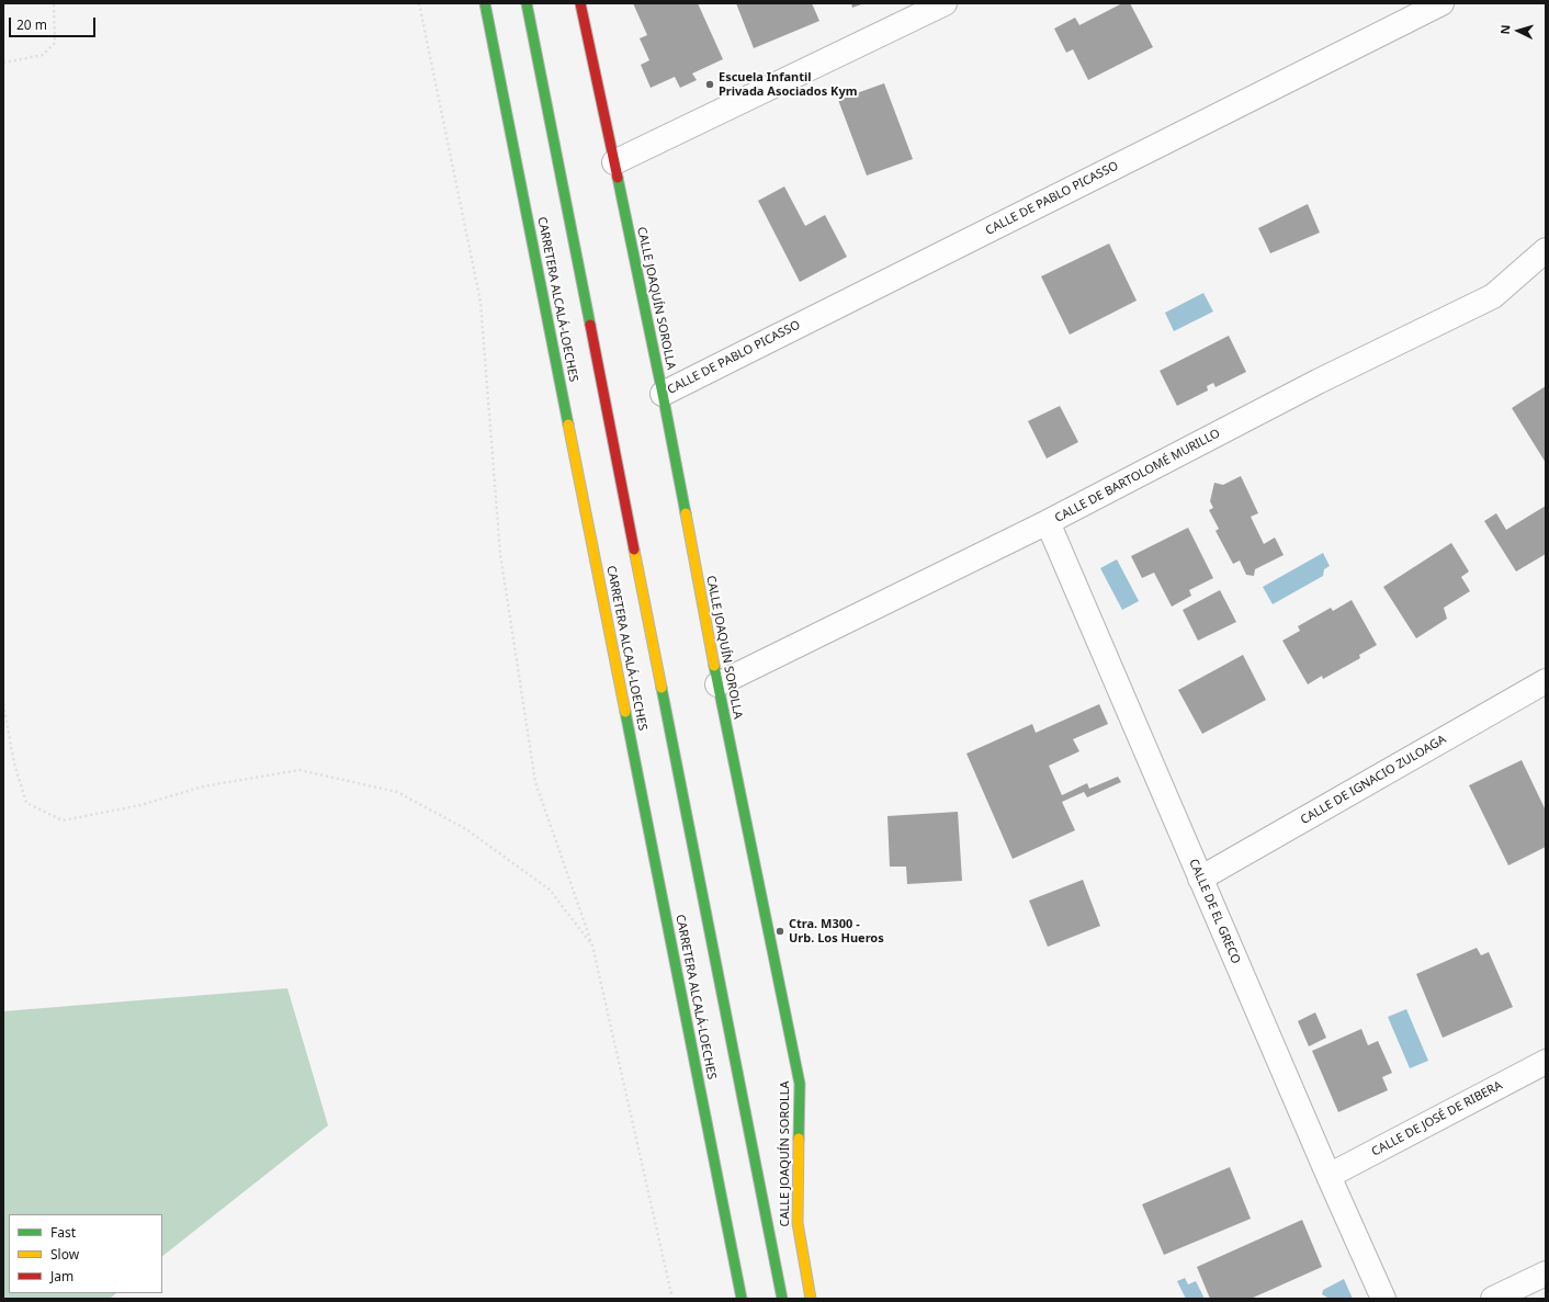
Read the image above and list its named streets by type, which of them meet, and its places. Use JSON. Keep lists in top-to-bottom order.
{
  "streets": {
    "main road": ["CALLE JOAQUÍN SOROLLA", "CARRETERA ALCALÁ-LOECHES"],
    "street": [
      "CALLE DE PABLO PICASSO",
      "CALLE DE BARTOLOMÉ MURILLO",
      "CALLE DE IGNACIO ZULOAGA",
      "CALLE DE EL GRECO",
      "CALLE DE JOSÉ DE RIBERA"
    ]
  },
  "crossings": [
    ["CALLE DE PABLO PICASSO", "CALLE JOAQUÍN SOROLLA"],
    ["CALLE JOAQUÍN SOROLLA", "CALLE DE BARTOLOMÉ MURILLO"],
    ["CALLE DE BARTOLOMÉ MURILLO", "CALLE DE EL GRECO"],
    ["CALLE DE IGNACIO ZULOAGA", "CALLE DE EL GRECO"],
    ["CALLE DE EL GRECO", "CALLE DE JOSÉ DE RIBERA"]
  ],
  "places": ["Escuela Infantil Privada Asociados Kym", "Ctra. M300 - Urb. Los Hueros"],
  "legend": ["Fast", "Slow", "Jam"],
  "scale_bar": "20 m",
  "north": "left"
}
